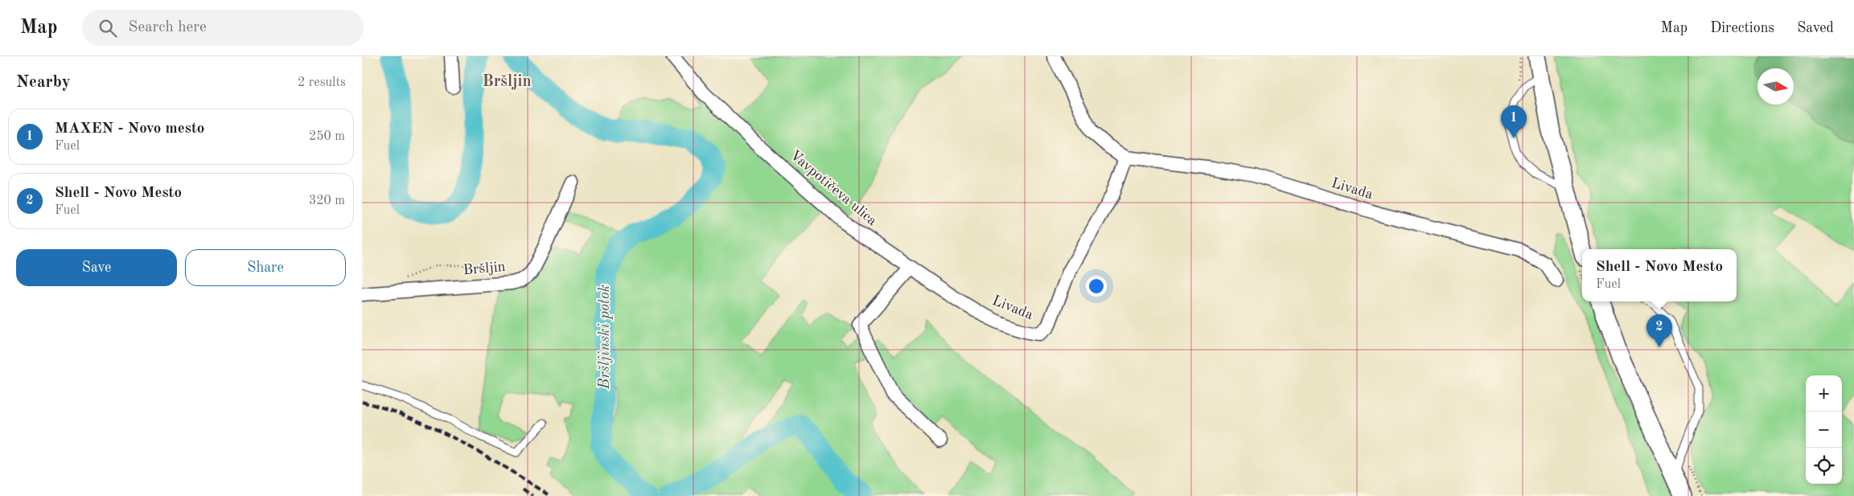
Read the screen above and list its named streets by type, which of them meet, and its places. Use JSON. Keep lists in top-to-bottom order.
{
  "streets": {
    "street": ["Vavpotičeva ulica", "Livada", "Bršljin"]
  },
  "crossings": [
    ["Vavpotičeva ulica", "Livada"]
  ],
  "districts": ["Bršljin"],
  "water": ["Bršljinski potok"],
  "north": "right",
  "page": {
    "header": "Map",
    "search": "Search here",
    "nav": ["Map", "Directions", "Saved"],
    "heading": ["Nearby", "2 results"],
    "pins": ["1", "2"],
    "list": [
      {
        "mark": "1",
        "name": "MAXEN - Novo mesto",
        "note": "Fuel",
        "value": "250 m"
      },
      {
        "mark": "2",
        "name": "Shell - Novo Mesto",
        "note": "Fuel",
        "value": "320 m"
      }
    ],
    "buttons": ["Save", "Share"],
    "popup": ["Shell - Novo Mesto", "Fuel"],
    "map_buttons": ["+", "−"]
  }
}
